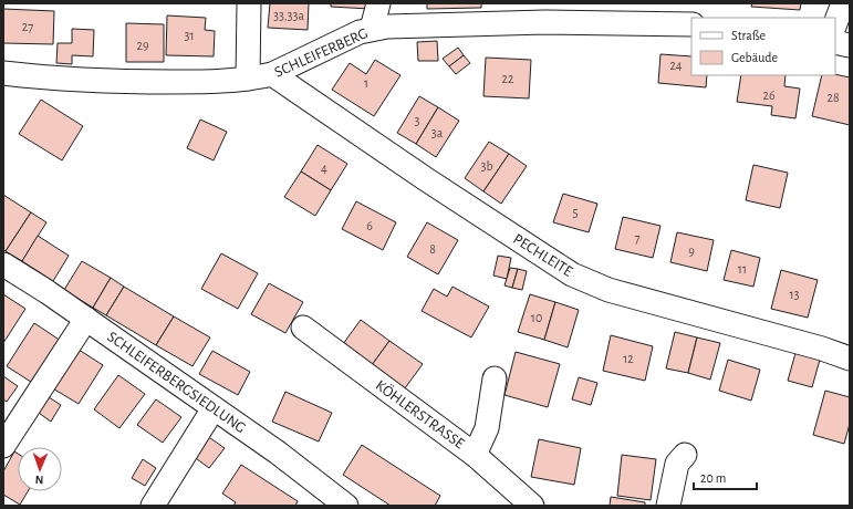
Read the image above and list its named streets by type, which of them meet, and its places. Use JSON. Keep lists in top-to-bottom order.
{
  "streets": {
    "street": [
      "SCHLEIFERBERG",
      "PECHLEITE",
      "SCHLEIFERBERGSIEDLUNG",
      "KÖHLERSTRASSE"
    ]
  },
  "crossings": [
    ["SCHLEIFERBERG", "PECHLEITE"]
  ],
  "house_numbers": [
    "33,33a",
    "27",
    "31",
    "29",
    "24",
    "22",
    "1",
    "26",
    "28",
    "3",
    "3a",
    "3b",
    "4",
    "5",
    "6",
    "7",
    "8",
    "9",
    "11",
    "13",
    "10",
    "12"
  ],
  "legend": ["Straße", "Gebäude"],
  "scale_bar": "20 m",
  "north": "bottom"
}
